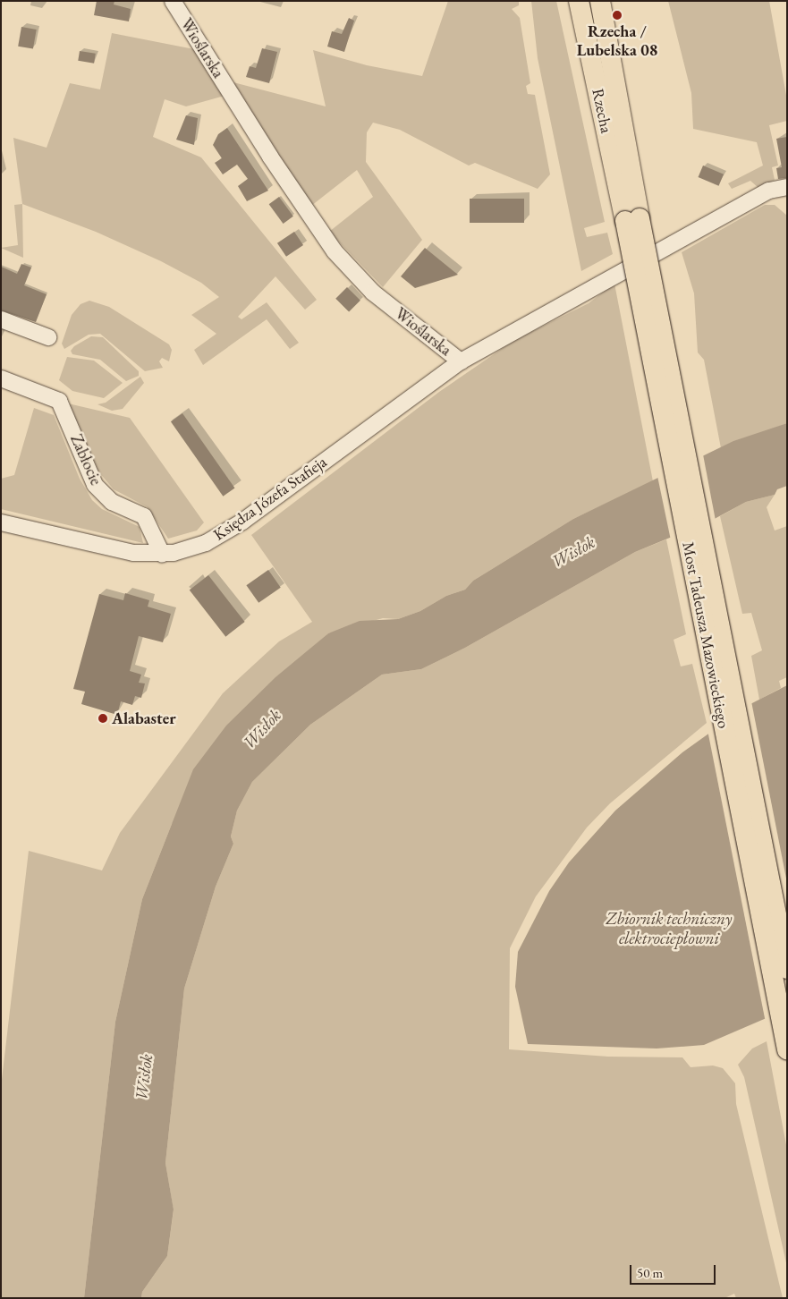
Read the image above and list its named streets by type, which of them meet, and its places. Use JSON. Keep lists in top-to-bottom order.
{
  "streets": {
    "main road": ["Rzecha", "Most Tadeusza Mazowieckiego"],
    "street": ["Wioślarska", "Zabłocie", "Księdza Józefa Stafieja"]
  },
  "crossings": [
    ["Wioślarska", "Księdza Józefa Stafieja"],
    ["Rzecha", "Most Tadeusza Mazowieckiego"],
    ["Zabłocie", "Księdza Józefa Stafieja"]
  ],
  "water": ["Wisłok", "Zbiornik techniczny elektrociepłowni"],
  "places": ["Rzecha / Lubelska 08", "Alabaster"],
  "scale_bar": "50 m"
}
